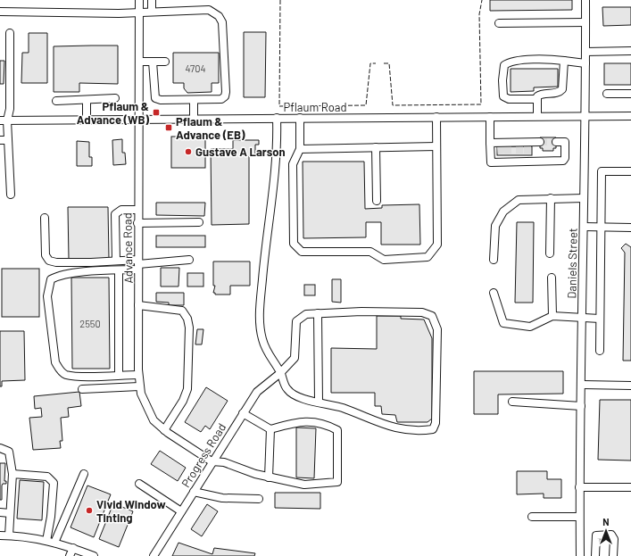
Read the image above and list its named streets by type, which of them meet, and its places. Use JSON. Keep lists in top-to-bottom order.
{
  "streets": {
    "street": [
      "Pflaum Road",
      "Advance Road",
      "Daniels Street",
      "Progress Road"
    ]
  },
  "crossings": [
    ["Pflaum Road", "Advance Road"],
    ["Pflaum Road", "Daniels Street"],
    ["Advance Road", "Progress Road"]
  ],
  "places": {
    "transit": ["Pflaum & Advance (WB)", "Pflaum & Advance (EB)"],
    "other": ["Gustave A Larson", "Vivid Window Tinting"]
  },
  "house_numbers": ["4704", "2550"],
  "north": "top"
}
